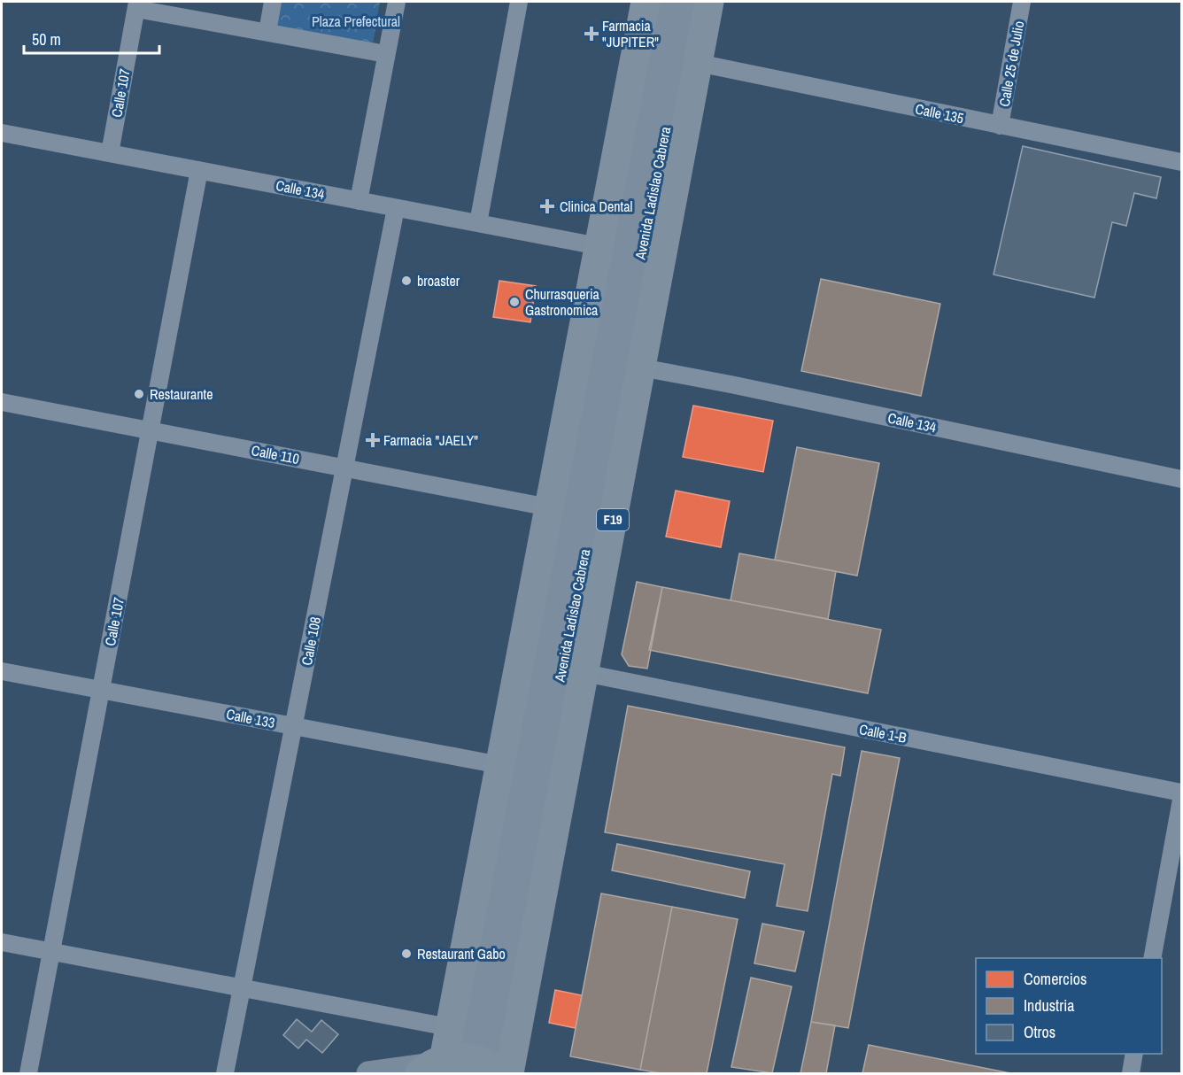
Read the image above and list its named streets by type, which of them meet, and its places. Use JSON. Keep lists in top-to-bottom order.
{
  "streets": {
    "highway": ["Avenida Ladislao Cabrera", "F19"],
    "street": [
      "Calle 25 de Julio",
      "Calle 107",
      "Calle 135",
      "Calle 134",
      "Calle 110",
      "Calle 108",
      "Calle 133",
      "Calle 1-B"
    ]
  },
  "crossings": [
    ["Calle 25 de Julio", "Calle 135"],
    ["Calle 107", "Calle 134"],
    ["Calle 107", "Calle 110"],
    ["Calle 107", "Calle 133"],
    ["Calle 135", "Avenida Ladislao Cabrera"],
    ["Calle 134", "Avenida Ladislao Cabrera"],
    ["Calle 134", "Calle 108"],
    ["Avenida Ladislao Cabrera", "Calle 110"],
    ["Avenida Ladislao Cabrera", "Calle 133"],
    ["Avenida Ladislao Cabrera", "Calle 1-B"],
    ["Calle 110", "Calle 108"],
    ["Calle 108", "Calle 133"]
  ],
  "parks": ["Plaza Prefectural"],
  "places": {
    "health": ["Farmacia \"JUPITER\"", "Clinica Dental", "Farmacia \"JAELY\""],
    "other": [
      "broaster",
      "Churrasqueria Gastronomica",
      "Restaurante",
      "Restaurant Gabo"
    ]
  },
  "legend": ["Comercios", "Industria", "Otros"],
  "scale_bar": "50 m"
}
